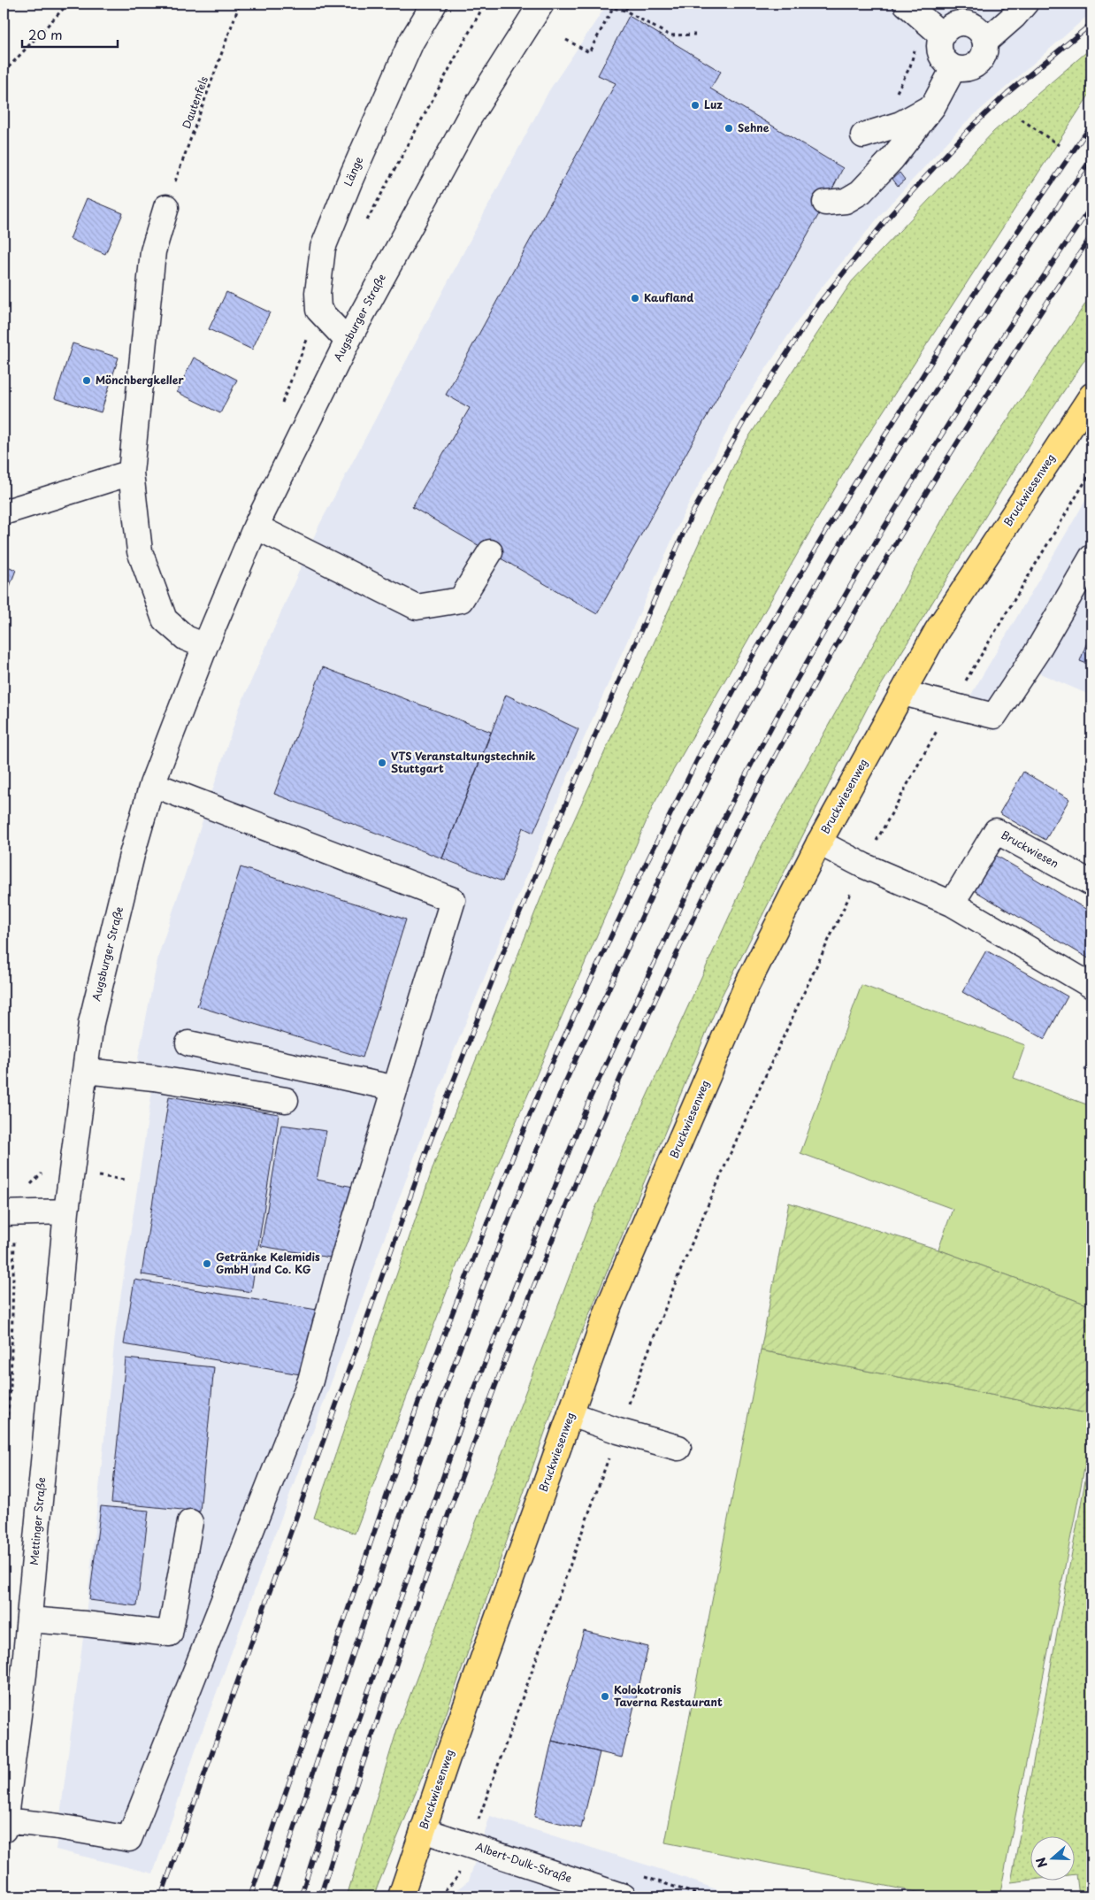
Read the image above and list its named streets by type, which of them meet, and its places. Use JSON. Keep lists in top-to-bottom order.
{
  "streets": {
    "main road": ["Bruckwiesenweg"],
    "street": [
      "Länge",
      "Augsburger Straße",
      "Bruckwiesen",
      "Mettinger Straße",
      "Albert-Dulk-Straße"
    ],
    "path": ["Dautenfels"]
  },
  "crossings": [
    ["Länge", "Augsburger Straße"],
    ["Augsburger Straße", "Mettinger Straße"],
    ["Bruckwiesenweg", "Albert-Dulk-Straße"]
  ],
  "places": [
    "Luz",
    "Sehne",
    "Kaufland",
    "Mönchbergkeller",
    "VTS Veranstaltungstechnik Stuttgart",
    "Getränke Kelemidis GmbH und Co. KG",
    "Kolokotronis Taverna Restaurant"
  ],
  "scale_bar": "20 m",
  "north": "left"
}
